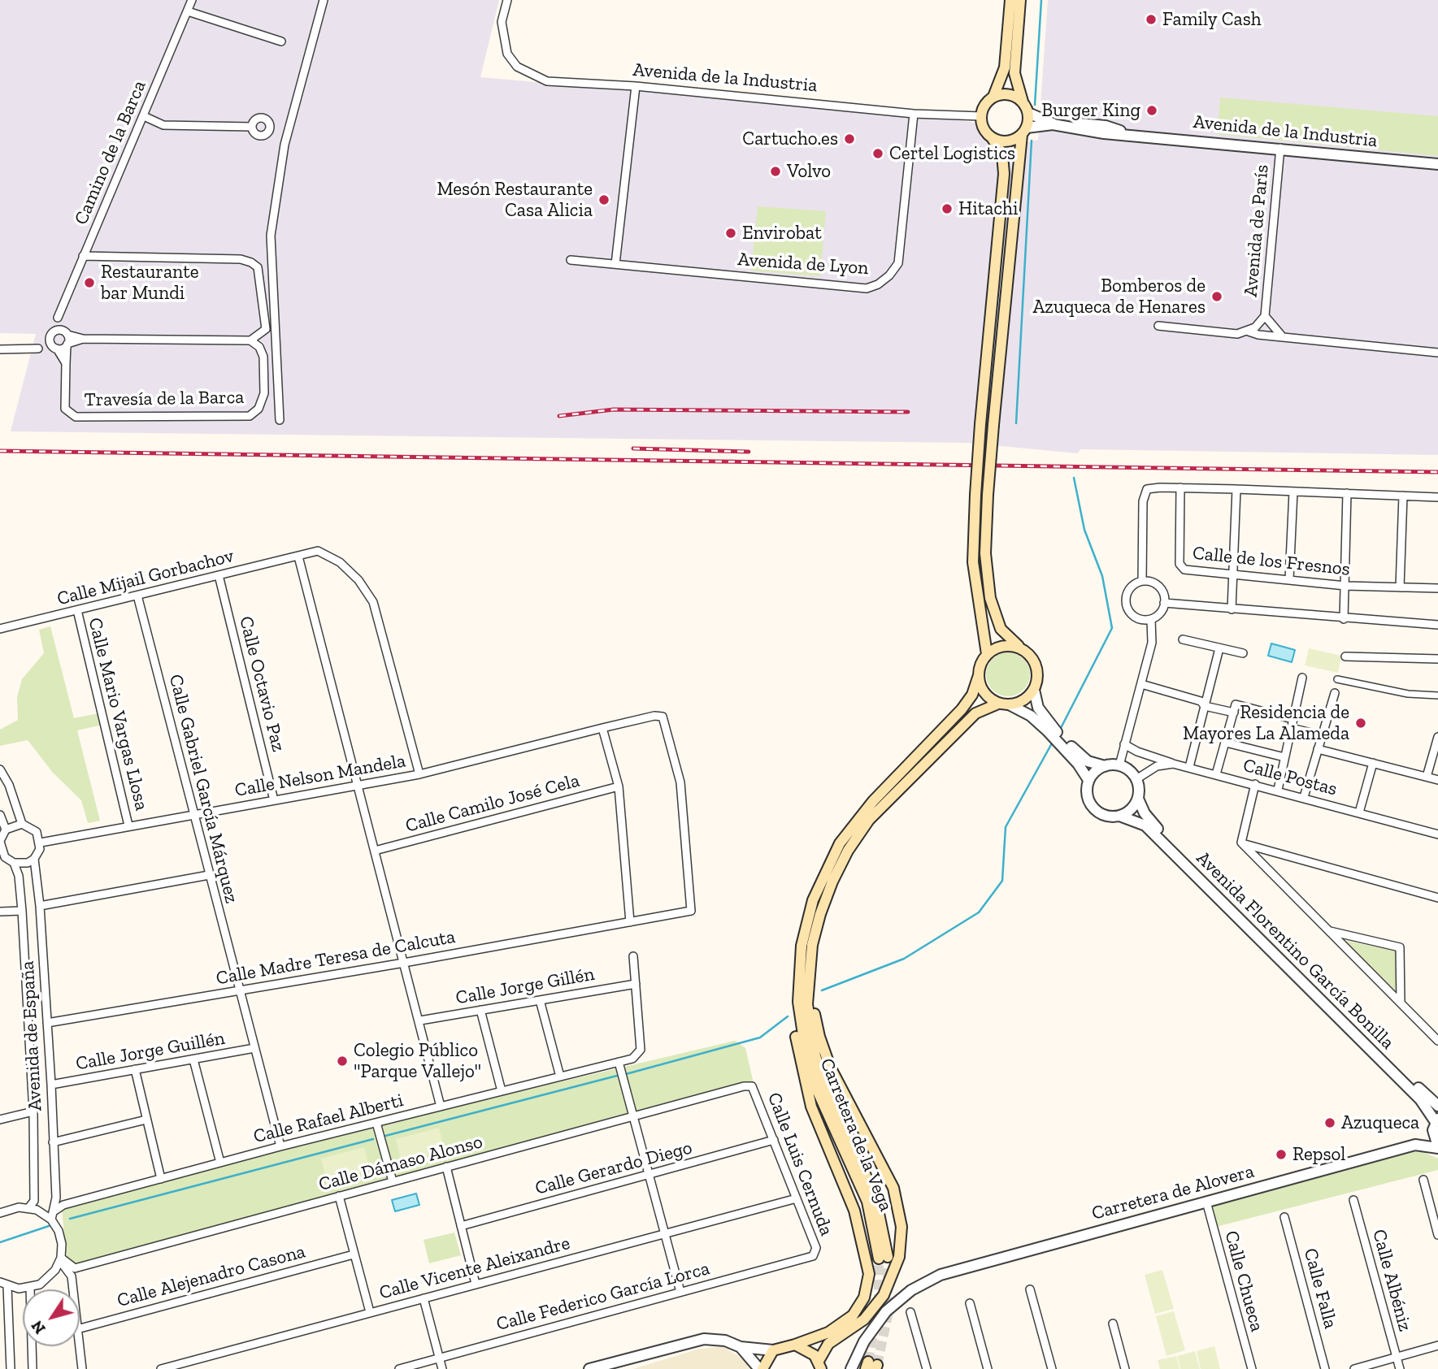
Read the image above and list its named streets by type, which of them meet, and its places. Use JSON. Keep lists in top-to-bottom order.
{
  "streets": {
    "main road": ["Carretera de la Vega"],
    "street": [
      "Avenida de la Industria",
      "Camino de la Barca",
      "Avenida de París",
      "Avenida de Lyon",
      "Travesía de la Barca",
      "Calle de los Fresnos",
      "Calle Mijail Gorbachov",
      "Calle Octavio Paz",
      "Calle Mario Vargas Llosa",
      "Calle Nelson Mandela",
      "Calle Postas",
      "Calle Gabriel García Márquez",
      "Calle Camilo José Cela",
      "Avenida Florentino García Bonilla",
      "Calle Madre Teresa de Calcuta",
      "Calle Jorge Gillén",
      "Avenida de España",
      "Calle Jorge Guillén",
      "Calle Rafael Alberti",
      "Calle Dámaso Alonso",
      "Calle Luis Cernuda",
      "Calle Gerardo Diego",
      "Carretera de Alovera",
      "Calle Vicente Aleixandre",
      "Calle Alejenadro Casona",
      "Calle Albéniz",
      "Calle Chueca",
      "Calle Falla",
      "Calle Federico García Lorca"
    ]
  },
  "crossings": [
    ["Avenida de la Industria", "Avenida de París"],
    ["Avenida de la Industria", "Avenida de Lyon"],
    ["Calle Mijail Gorbachov", "Calle Octavio Paz"],
    ["Calle Mijail Gorbachov", "Calle Mario Vargas Llosa"],
    ["Calle Mijail Gorbachov", "Calle Nelson Mandela"],
    ["Calle Mijail Gorbachov", "Calle Gabriel García Márquez"],
    ["Calle Octavio Paz", "Calle Nelson Mandela"],
    ["Calle Mario Vargas Llosa", "Calle Nelson Mandela"],
    ["Calle Nelson Mandela", "Calle Gabriel García Márquez"],
    ["Calle Nelson Mandela", "Calle Madre Teresa de Calcuta"],
    ["Calle Nelson Mandela", "Avenida de España"],
    ["Calle Postas", "Avenida Florentino García Bonilla"],
    ["Calle Gabriel García Márquez", "Calle Madre Teresa de Calcuta"],
    ["Calle Gabriel García Márquez", "Calle Jorge Guillén"],
    ["Calle Gabriel García Márquez", "Calle Rafael Alberti"],
    ["Avenida Florentino García Bonilla", "Carretera de Alovera"],
    ["Calle Madre Teresa de Calcuta", "Avenida de España"],
    ["Calle Jorge Gillén", "Calle Rafael Alberti"],
    ["Avenida de España", "Calle Jorge Guillén"],
    ["Avenida de España", "Calle Rafael Alberti"],
    ["Calle Dámaso Alonso", "Calle Luis Cernuda"],
    ["Calle Luis Cernuda", "Calle Gerardo Diego"],
    ["Calle Luis Cernuda", "Calle Vicente Aleixandre"],
    ["Calle Luis Cernuda", "Calle Federico García Lorca"],
    ["Carretera de Alovera", "Calle Chueca"]
  ],
  "places": [
    "Family Cash",
    "Burger King",
    "Cartucho.es",
    "Certel Logistics",
    "Volvo",
    "Mesón Restaurante Casa Alicia",
    "Hitachi",
    "Envirobat",
    "Restaurante bar Mundi",
    "Bomberos de Azuqueca de Henares",
    "Residencia de Mayores La Alameda",
    "Colegio Público \"Parque Vallejo\"",
    "Azuqueca",
    "Repsol"
  ],
  "north": "bottom left"
}
